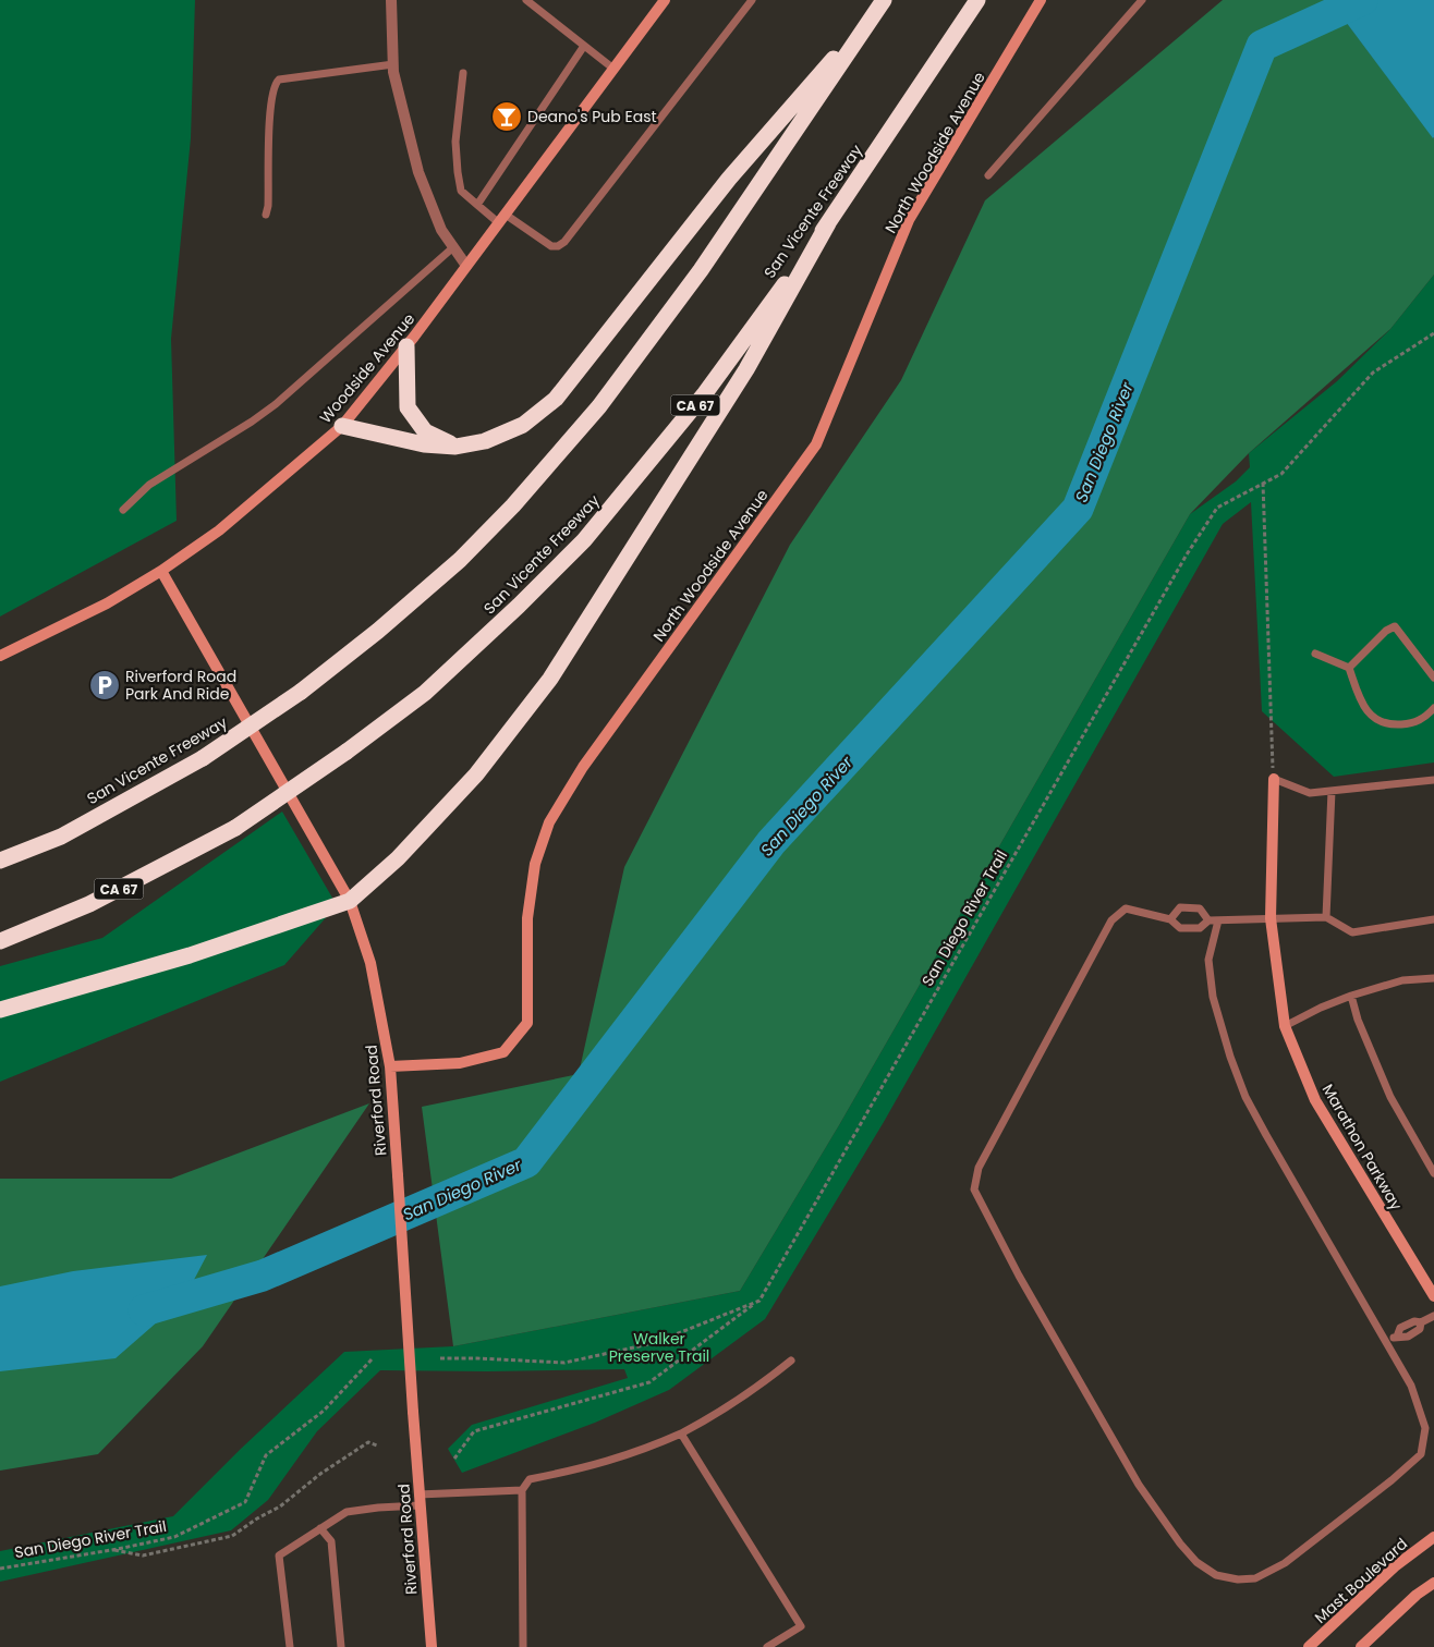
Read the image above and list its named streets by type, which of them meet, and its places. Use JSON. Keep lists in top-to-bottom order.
{
  "streets": {
    "highway": ["San Vicente Freeway", "CA 67"],
    "street": [
      "North Woodside Avenue",
      "Woodside Avenue",
      "Riverford Road",
      "Marathon Parkway",
      "Mast Boulevard"
    ],
    "path": ["San Diego River Trail"]
  },
  "crossings": [
    ["North Woodside Avenue", "Riverford Road"],
    ["Woodside Avenue", "Riverford Road"]
  ],
  "water": ["San Diego River"],
  "parks": ["Walker Preserve Trail"],
  "places": {
    "bar": ["Deano's Pub East"],
    "parking": ["Riverford Road Park And Ride"]
  }
}
